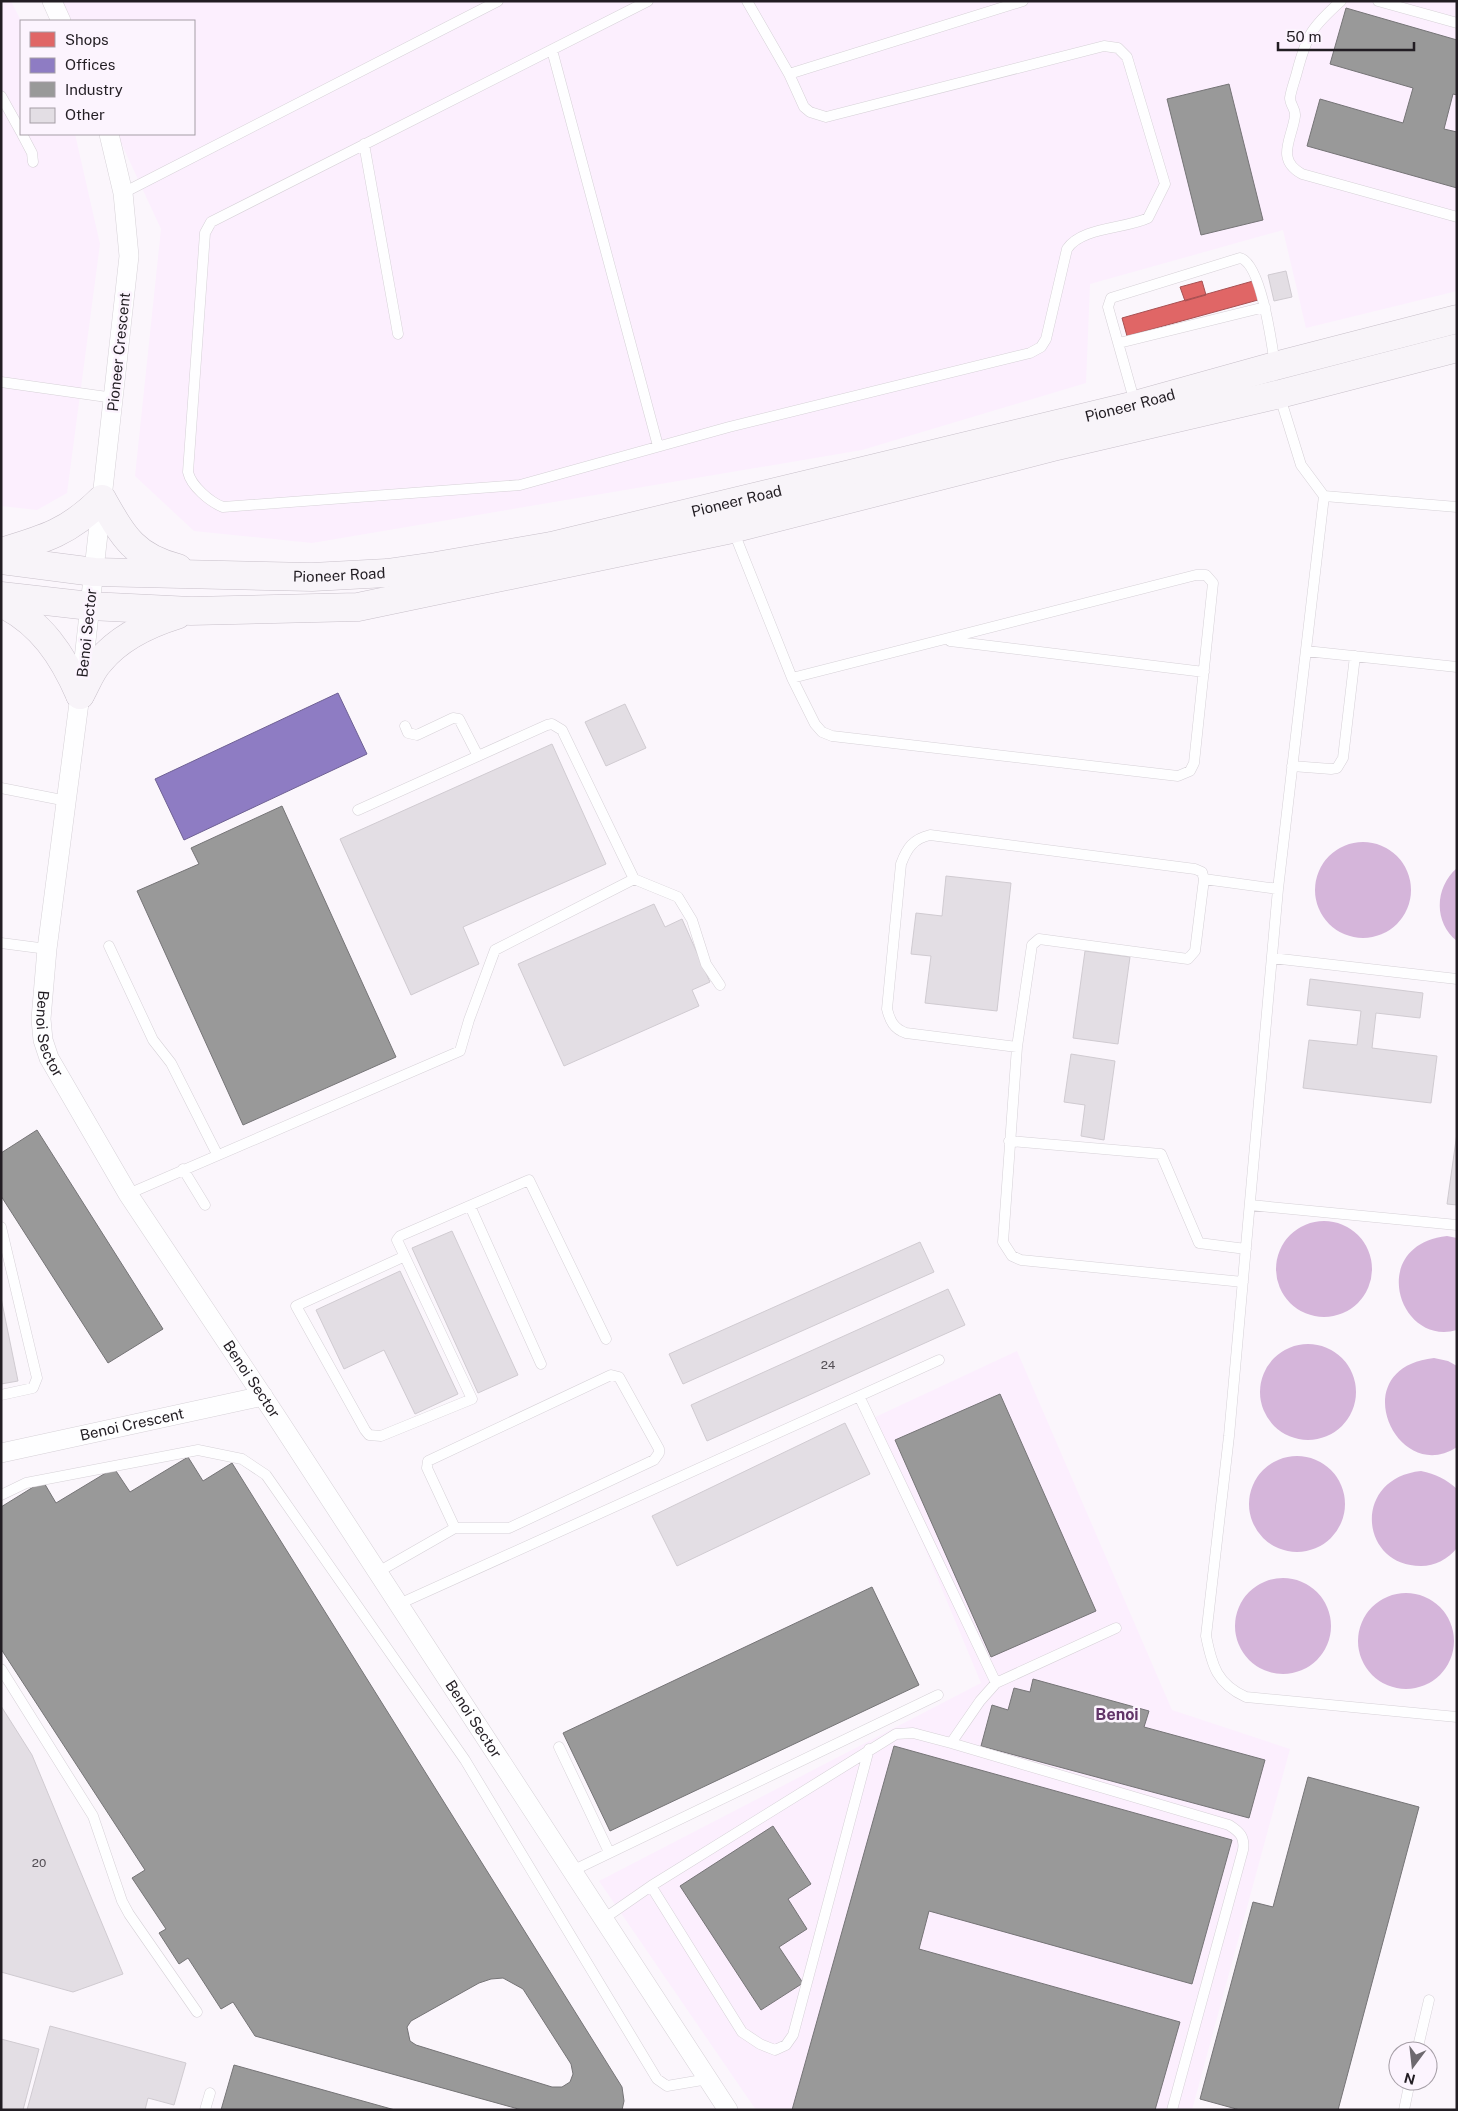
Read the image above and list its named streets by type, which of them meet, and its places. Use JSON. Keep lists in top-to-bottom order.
{
  "streets": {
    "main road": ["Pioneer Road"],
    "street": ["Pioneer Crescent", "Benoi Sector", "Benoi Crescent"]
  },
  "crossings": [
    ["Pioneer Crescent", "Pioneer Road"],
    ["Pioneer Crescent", "Benoi Sector"],
    ["Pioneer Road", "Benoi Sector"],
    ["Benoi Sector", "Benoi Crescent"]
  ],
  "districts": ["Benoi"],
  "house_numbers": ["24", "20"],
  "legend": [
    "Shops",
    "Offices",
    "Industry",
    "Other"
  ],
  "scale_bar": "50 m",
  "north": "bottom"
}
